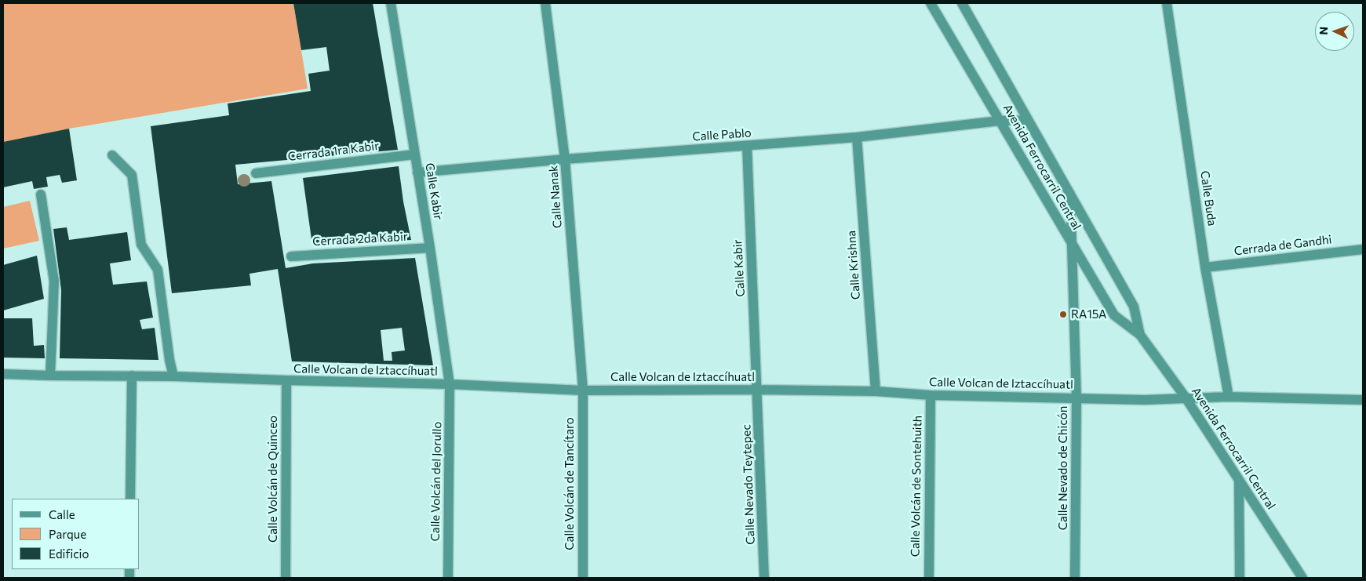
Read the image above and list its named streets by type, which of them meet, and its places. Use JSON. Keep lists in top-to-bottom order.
{
  "streets": {
    "street": [
      "Calle Pablo",
      "Cerrada 1ra Kabir",
      "Avenida Ferrocarril Central",
      "Calle Kabir",
      "Calle Nanak",
      "Calle Buda",
      "Cerrada 2da Kabir",
      "Cerrada de Gandhi",
      "Calle Krishna",
      "Calle Volcan de Iztaccíhuatl",
      "Calle Nevado de Chicón",
      "Calle Volcán de Quinceo",
      "Calle Volcán del Jorullo",
      "Calle Volcán de Tancítaro",
      "Calle Nevado Teytepec",
      "Calle Volcán de Sontehuith"
    ]
  },
  "crossings": [
    ["Calle Pablo", "Avenida Ferrocarril Central"],
    ["Calle Pablo", "Calle Kabir"],
    ["Calle Pablo", "Calle Nanak"],
    ["Calle Pablo", "Calle Krishna"],
    ["Cerrada 1ra Kabir", "Calle Kabir"],
    ["Avenida Ferrocarril Central", "Calle Volcan de Iztaccíhuatl"],
    ["Avenida Ferrocarril Central", "Calle Nevado de Chicón"],
    ["Calle Kabir", "Cerrada 2da Kabir"],
    ["Calle Kabir", "Calle Volcan de Iztaccíhuatl"],
    ["Calle Kabir", "Calle Volcán del Jorullo"],
    ["Calle Kabir", "Calle Nevado Teytepec"],
    ["Calle Nanak", "Calle Volcan de Iztaccíhuatl"],
    ["Calle Nanak", "Calle Volcán de Tancítaro"],
    ["Calle Buda", "Cerrada de Gandhi"],
    ["Calle Buda", "Calle Volcan de Iztaccíhuatl"],
    ["Calle Krishna", "Calle Volcan de Iztaccíhuatl"],
    ["Calle Volcan de Iztaccíhuatl", "Calle Nevado de Chicón"],
    ["Calle Volcan de Iztaccíhuatl", "Calle Volcán de Quinceo"],
    ["Calle Volcan de Iztaccíhuatl", "Calle Volcán del Jorullo"],
    ["Calle Volcan de Iztaccíhuatl", "Calle Volcán de Tancítaro"],
    ["Calle Volcan de Iztaccíhuatl", "Calle Nevado Teytepec"],
    ["Calle Volcan de Iztaccíhuatl", "Calle Volcán de Sontehuith"]
  ],
  "places": ["RA15A"],
  "legend": ["Calle", "Parque", "Edificio"],
  "north": "left"
}
